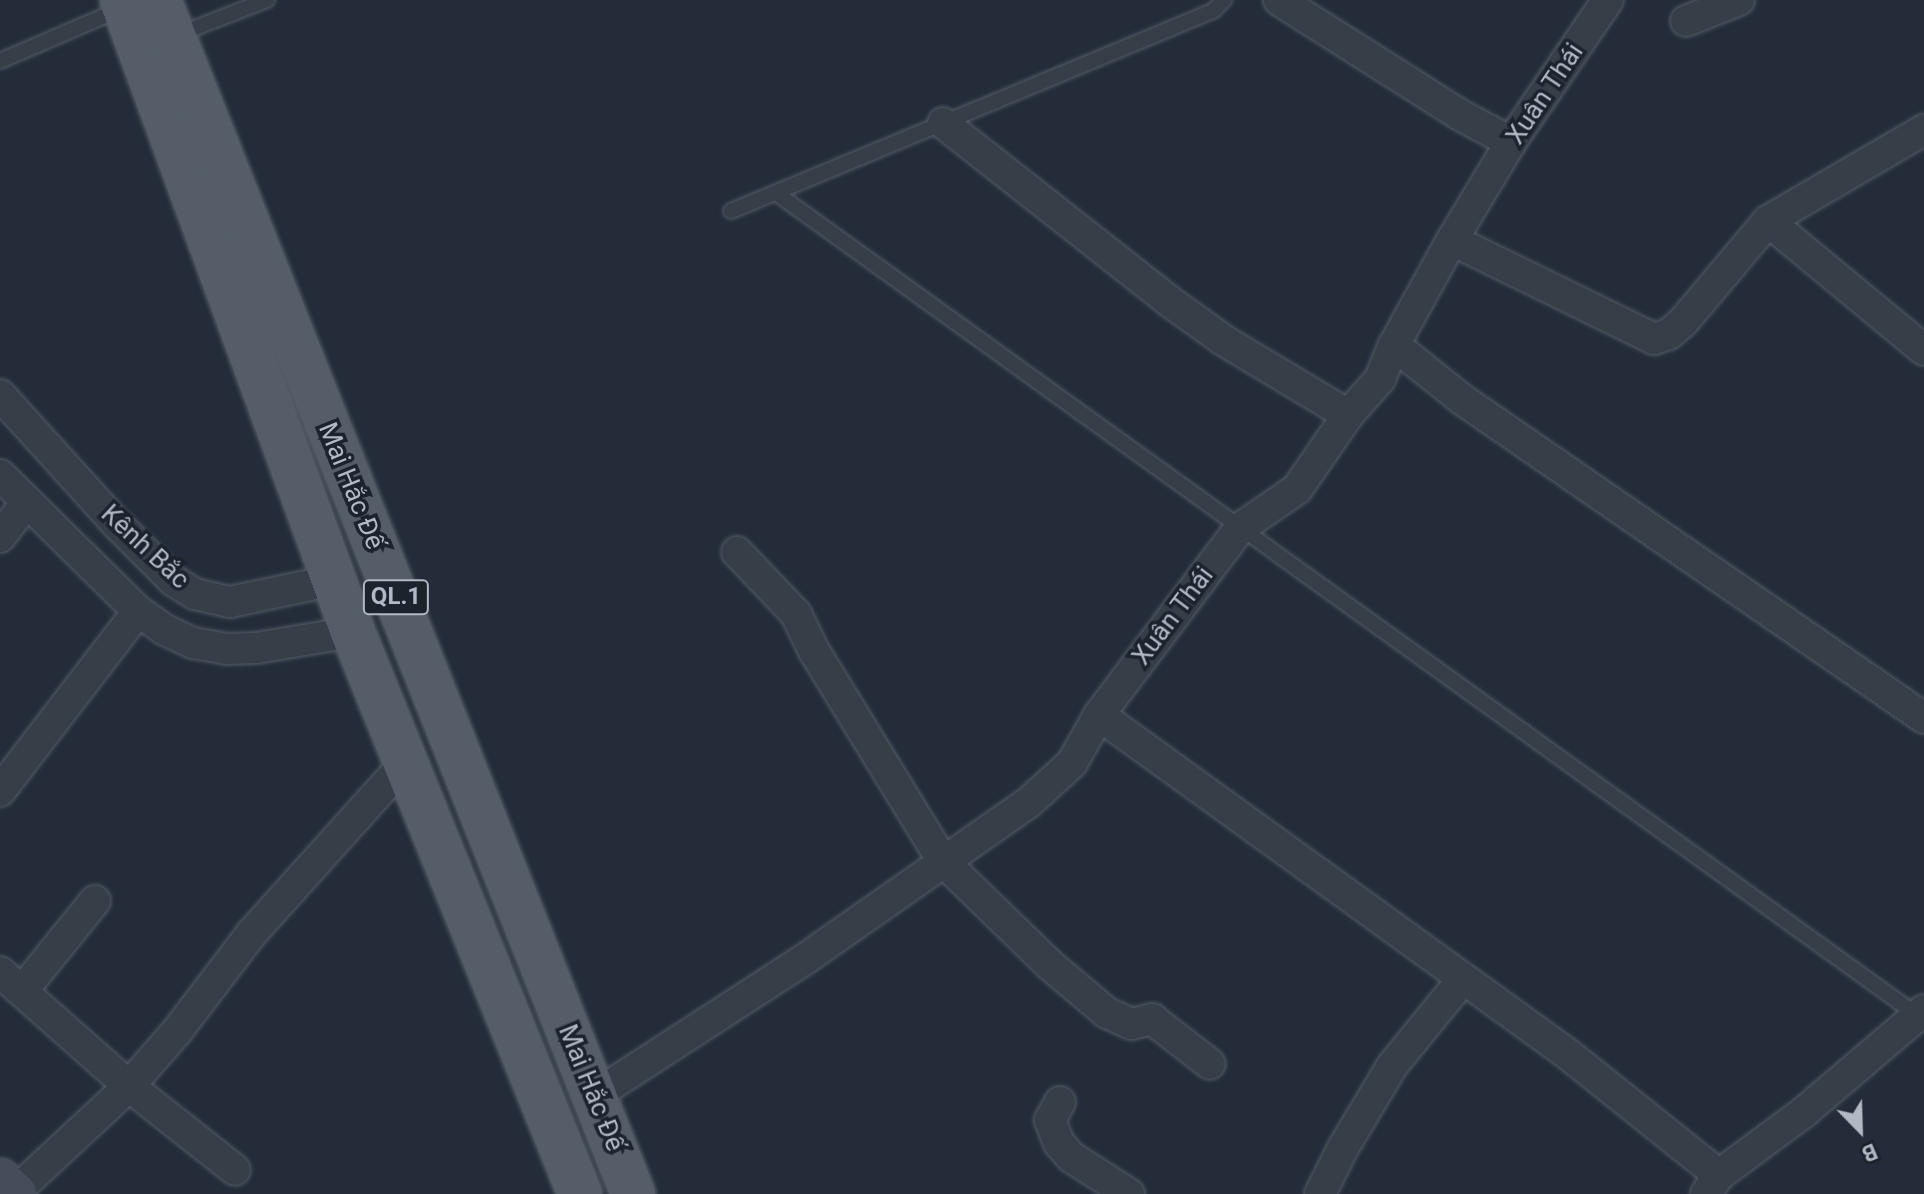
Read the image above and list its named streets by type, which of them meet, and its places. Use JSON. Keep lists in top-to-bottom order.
{
  "streets": {
    "main road": ["Mai Hắc Đế", "QL.1"],
    "street": ["Xuân Thái", "Kênh Bắc"]
  },
  "crossings": [
    ["Xuân Thái", "Mai Hắc Đế"],
    ["Mai Hắc Đế", "Kênh Bắc"]
  ],
  "north": "bottom right"
}
